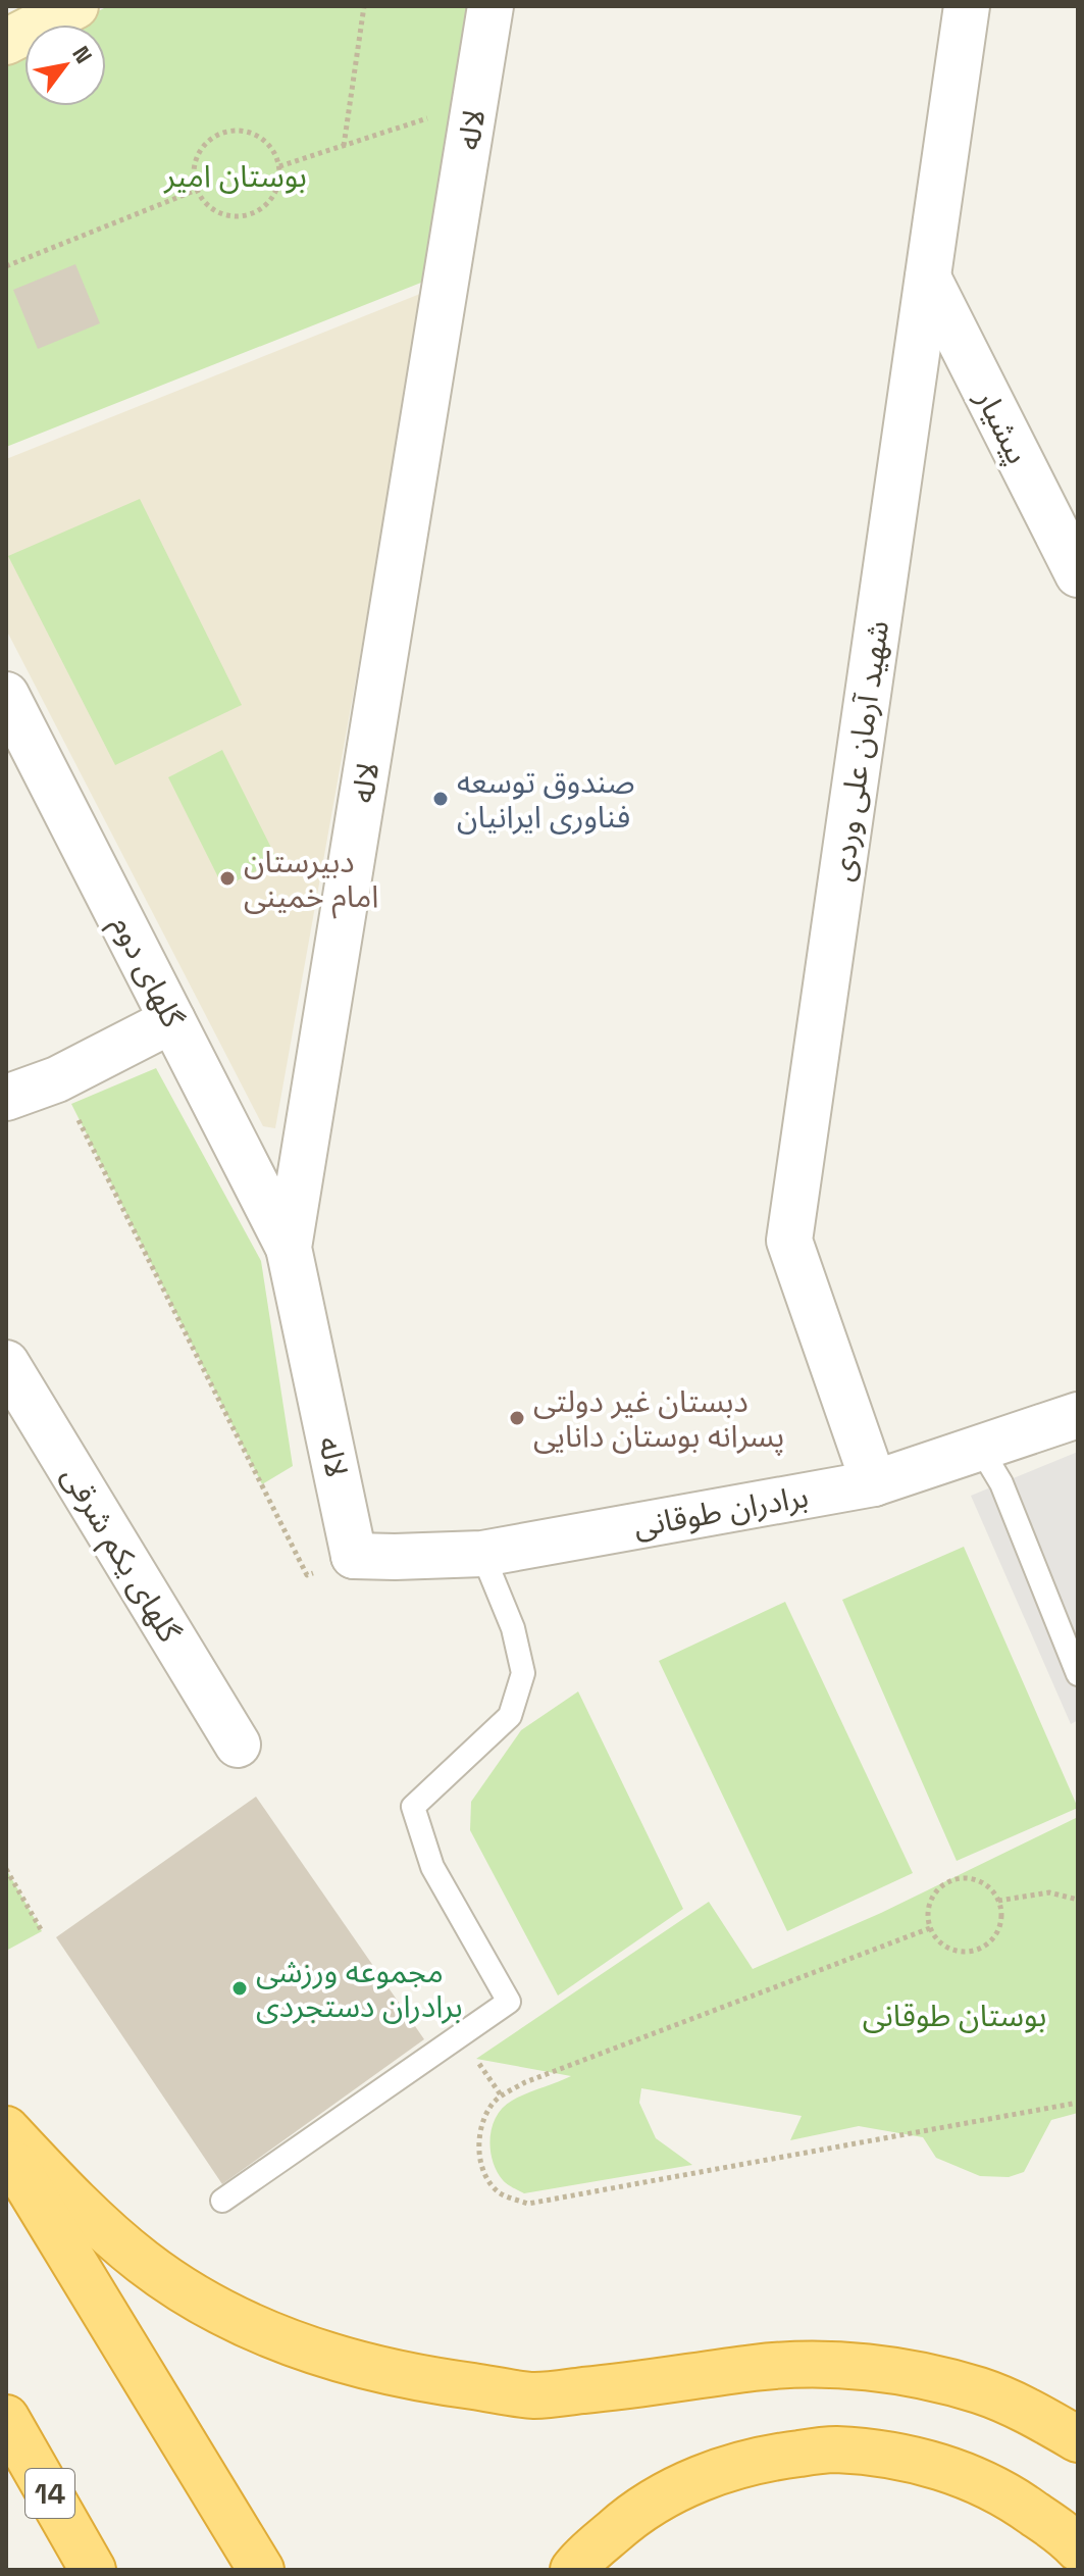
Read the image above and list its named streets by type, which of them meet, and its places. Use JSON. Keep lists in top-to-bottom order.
{
  "streets": {
    "highway": ["14"],
    "street": [
      "لاله",
      "پیشیار",
      "شهید آرمان علی وردی",
      "گلهای دوم",
      "برادران طوقانی",
      "گلهای یکم شرقی"
    ]
  },
  "crossings": [
    ["لاله", "گلهای دوم"],
    ["لاله", "برادران طوقانی"],
    ["پیشیار", "شهید آرمان علی وردی"],
    ["شهید آرمان علی وردی", "برادران طوقانی"]
  ],
  "parks": ["بوستان امیر", "بوستان طوقانی"],
  "places": [
    "صندوق توسعه فناوری ایرانیان",
    "دبیرستان امام خمینی",
    "دبستان غیر دولتی پسرانه بوستان دانایی",
    "مجموعه ورزشی برادران دستجردی"
  ],
  "north": "top right"
}
